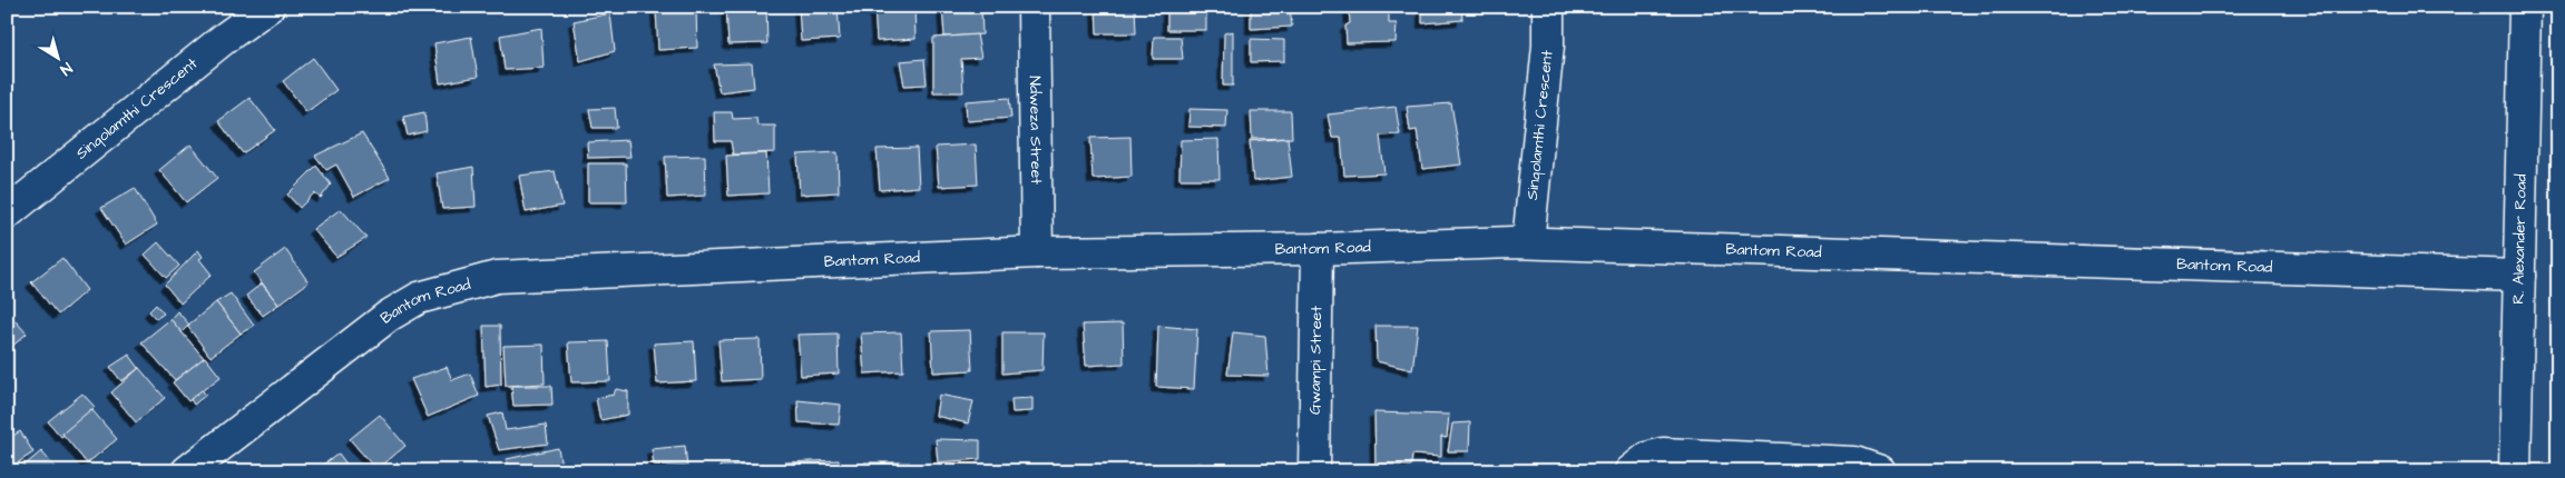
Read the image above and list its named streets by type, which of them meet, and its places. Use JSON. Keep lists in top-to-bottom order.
{
  "streets": {
    "street": [
      "Sinqolamthi Crescent",
      "Ndweza Street",
      "R. Alexander Road",
      "Bantom Road",
      "Gwampi Street"
    ]
  },
  "crossings": [
    ["Sinqolamthi Crescent", "Bantom Road"],
    ["Ndweza Street", "Bantom Road"],
    ["R. Alexander Road", "Bantom Road"],
    ["Bantom Road", "Gwampi Street"]
  ],
  "north": "bottom right"
}
